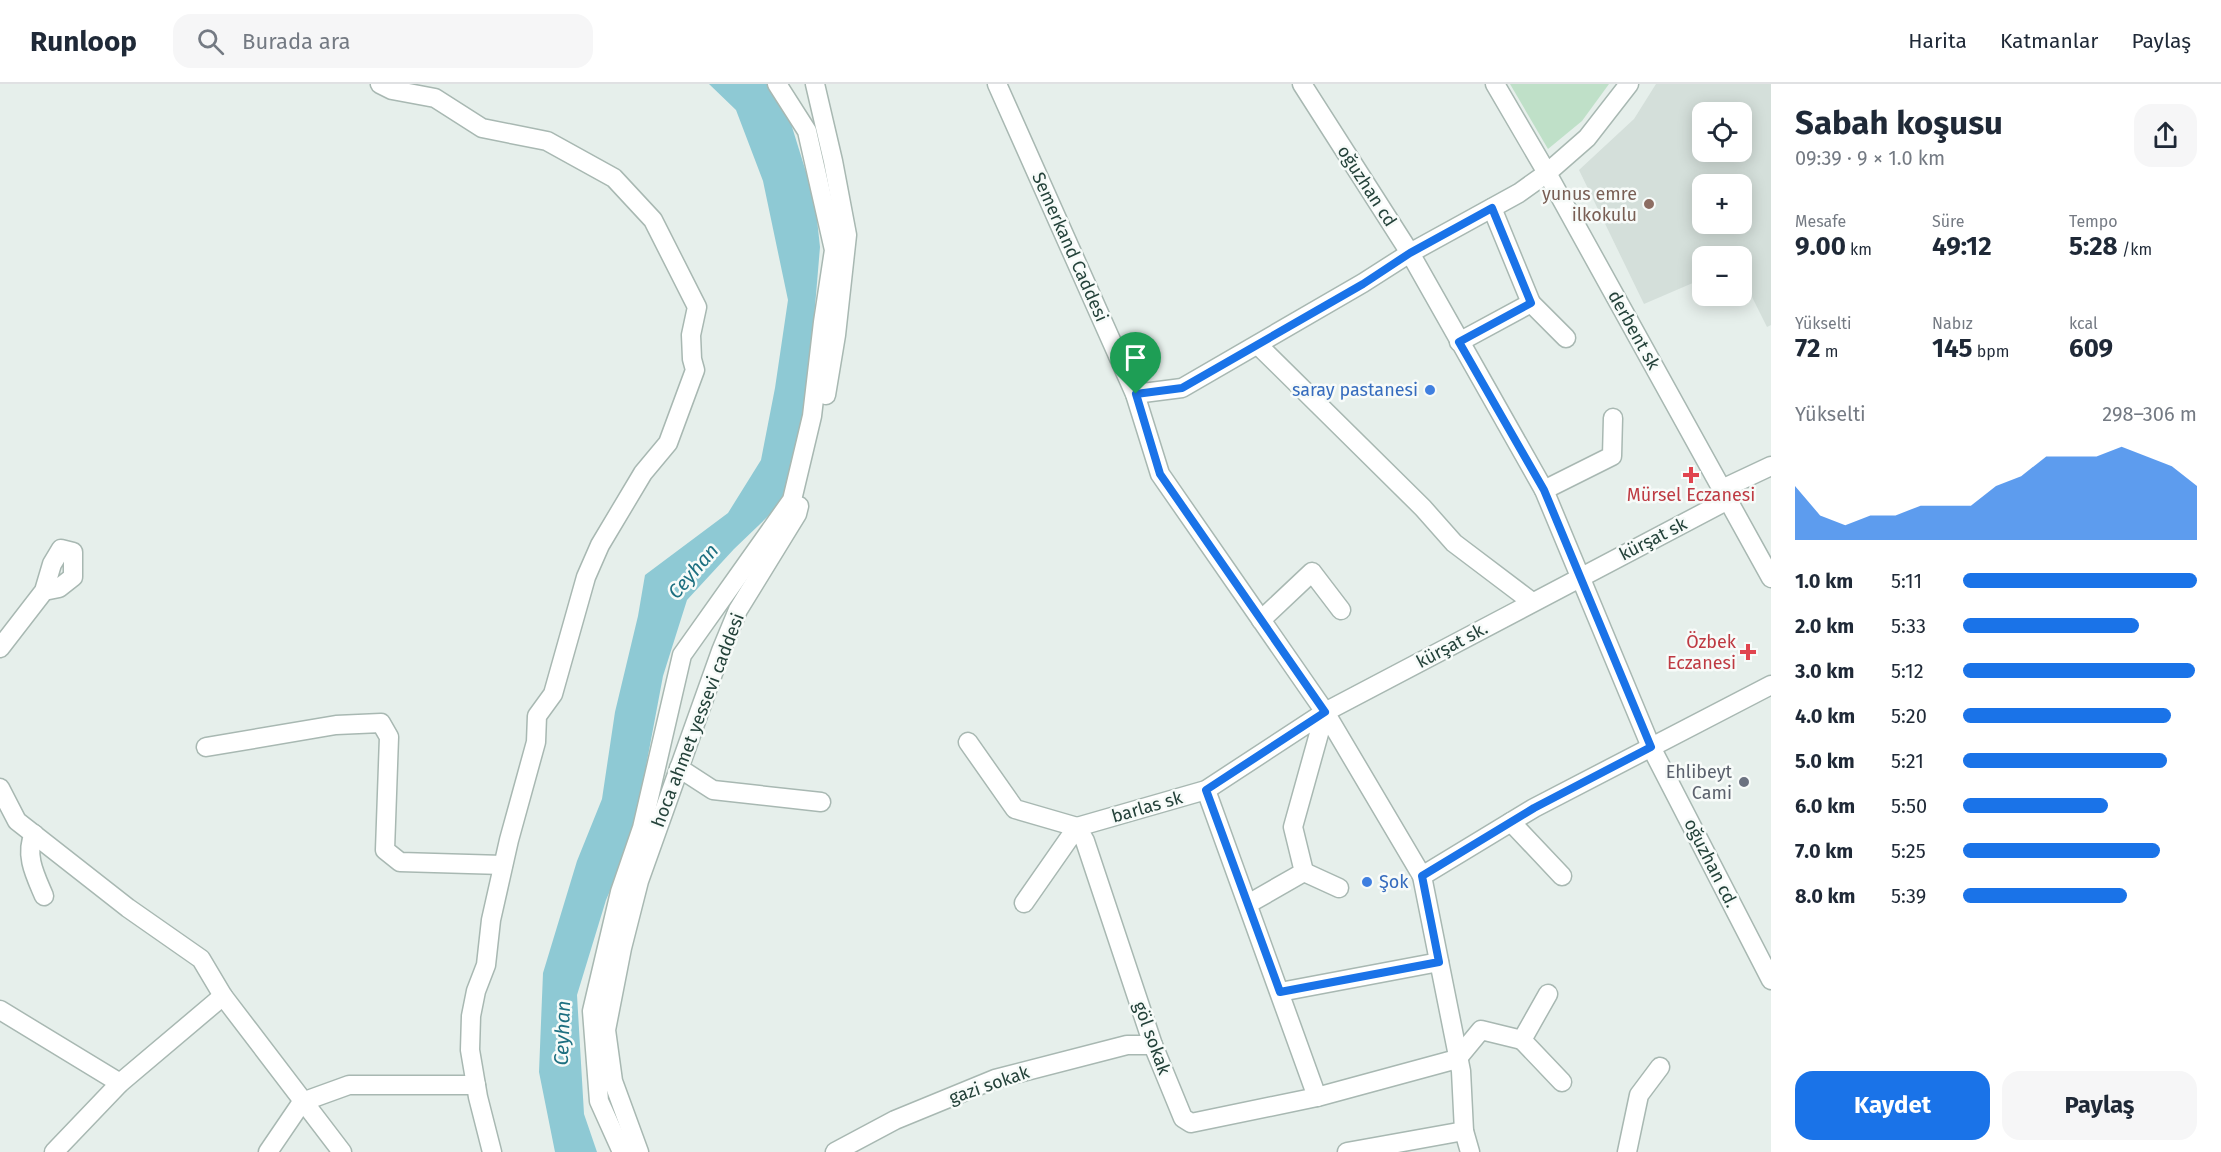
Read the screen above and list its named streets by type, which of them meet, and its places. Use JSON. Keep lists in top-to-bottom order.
{
  "streets": {
    "street": [
      "oğuzhan cd",
      "Semerkand Caddesi",
      "derbent sk",
      "kürşat sk",
      "kürşat sk.",
      "hoca ahmet yessevi caddesi",
      "barlas sk",
      "oğuzhan cd.",
      "göl sokak",
      "gazi sokak"
    ]
  },
  "crossings": [
    ["oğuzhan cd", "kürşat sk"],
    ["oğuzhan cd", "kürşat sk."],
    ["oğuzhan cd", "oğuzhan cd."],
    ["Semerkand Caddesi", "kürşat sk."],
    ["Semerkand Caddesi", "barlas sk"],
    ["Semerkand Caddesi", "göl sokak"],
    ["derbent sk", "kürşat sk"],
    ["kürşat sk", "kürşat sk."],
    ["kürşat sk", "oğuzhan cd."],
    ["kürşat sk.", "barlas sk"],
    ["kürşat sk.", "oğuzhan cd."],
    ["barlas sk", "göl sokak"],
    ["göl sokak", "gazi sokak"]
  ],
  "water": ["Ceyhan"],
  "places": {
    "other": [
      "yunus emre ilkokulu",
      "saray pastanesi",
      "Ehlibeyt Cami",
      "Şok"
    ],
    "health": ["Mürsel Eczanesi", "Özbek Eczanesi"]
  },
  "page": {
    "header": "Runloop",
    "search": "Burada ara",
    "nav": ["Harita", "Katmanlar", "Paylaş"],
    "heading": ["Sabah koşusu", "09:39 · 9 × 1.0 km"],
    "map_buttons": ["+", "−"],
    "stats": [
      ["Mesafe", "9.00 km"],
      ["Süre", "49:12"],
      ["Tempo", "5:28 /km"],
      ["Yükselti", "72 m"],
      ["Nabız", "145 bpm"],
      ["kcal", "609"]
    ],
    "chart": ["Yükselti", "298–306 m"],
    "list": [
      {
        "name": "1.0 km",
        "note": "5:11"
      },
      {
        "name": "2.0 km",
        "note": "5:33"
      },
      {
        "name": "3.0 km",
        "note": "5:12"
      },
      {
        "name": "4.0 km",
        "note": "5:20"
      },
      {
        "name": "5.0 km",
        "note": "5:21"
      },
      {
        "name": "6.0 km",
        "note": "5:50"
      },
      {
        "name": "7.0 km",
        "note": "5:25"
      },
      {
        "name": "8.0 km",
        "note": "5:39"
      }
    ],
    "buttons": ["Kaydet", "Paylaş"]
  }
}
